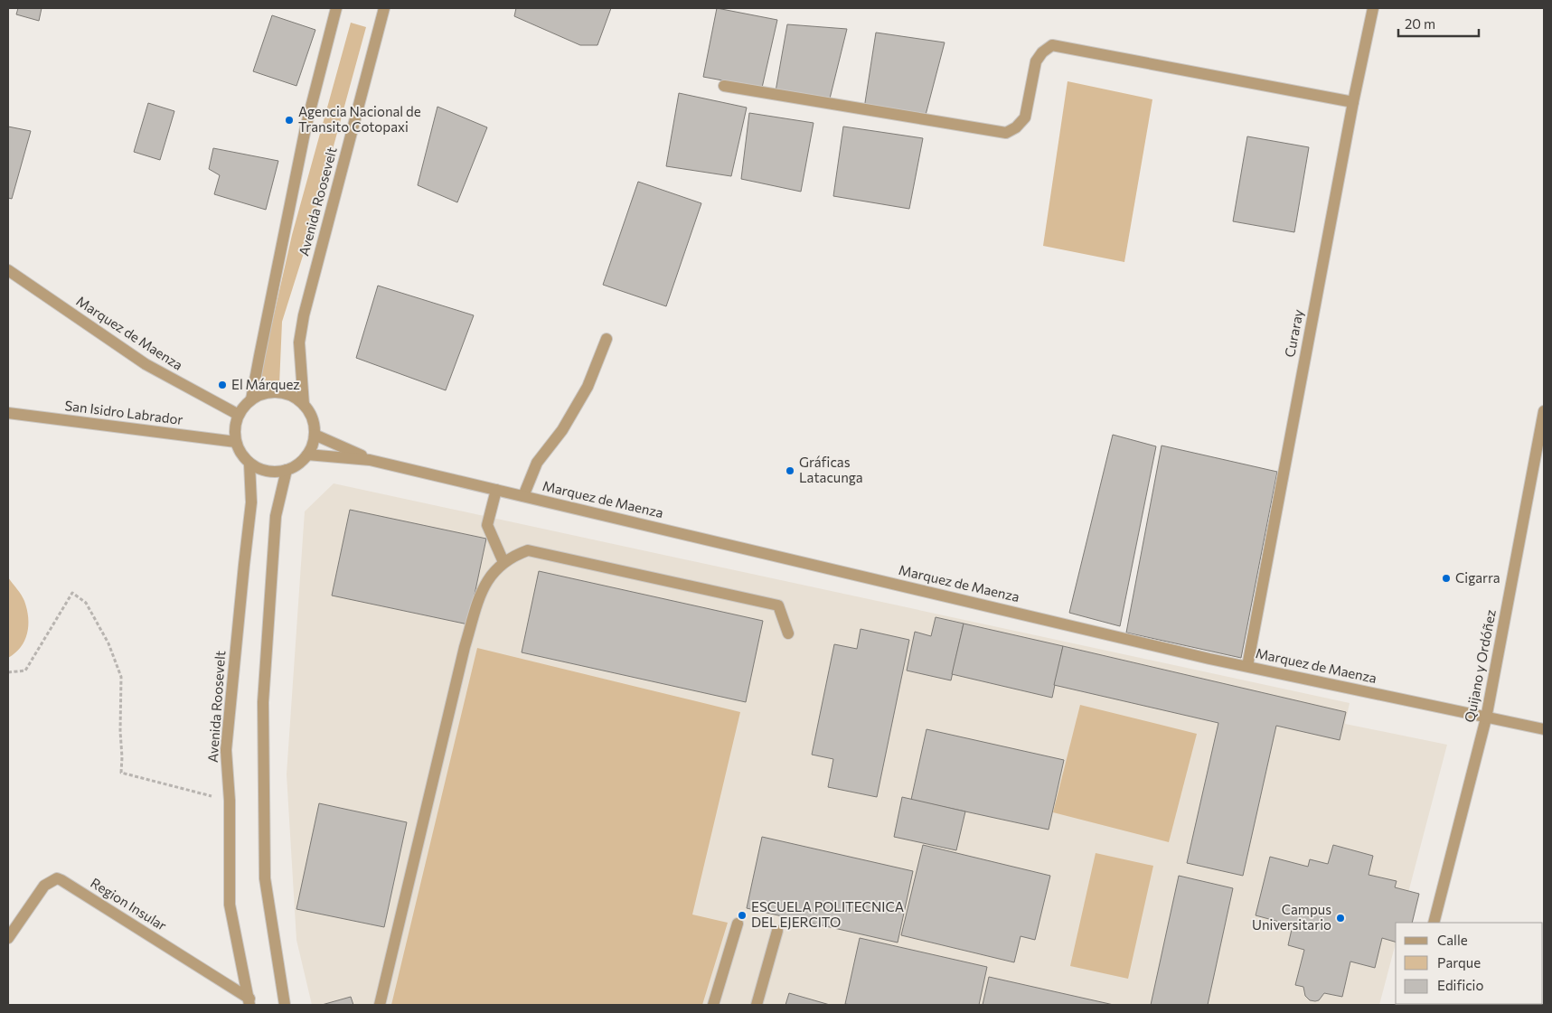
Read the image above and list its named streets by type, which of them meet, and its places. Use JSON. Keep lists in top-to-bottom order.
{
  "streets": {
    "street": [
      "Avenida Roosevelt",
      "Marquez de Maenza",
      "Curaray",
      "San Isidro Labrador",
      "Quijano y Ordóñez",
      "Region Insular"
    ]
  },
  "crossings": [
    ["Avenida Roosevelt", "Marquez de Maenza"],
    ["Avenida Roosevelt", "San Isidro Labrador"],
    ["Avenida Roosevelt", "Region Insular"],
    ["Marquez de Maenza", "Curaray"],
    ["Marquez de Maenza", "San Isidro Labrador"],
    ["Marquez de Maenza", "Quijano y Ordóñez"]
  ],
  "places": [
    "Agencia Nacional de Transito Cotopaxi",
    "El Márquez",
    "Gráficas Latacunga",
    "Cigarra",
    "ESCUELA POLITECNICA DEL EJERCITO",
    "Campus Universitario"
  ],
  "legend": ["Calle", "Parque", "Edificio"],
  "scale_bar": "20 m"
}
